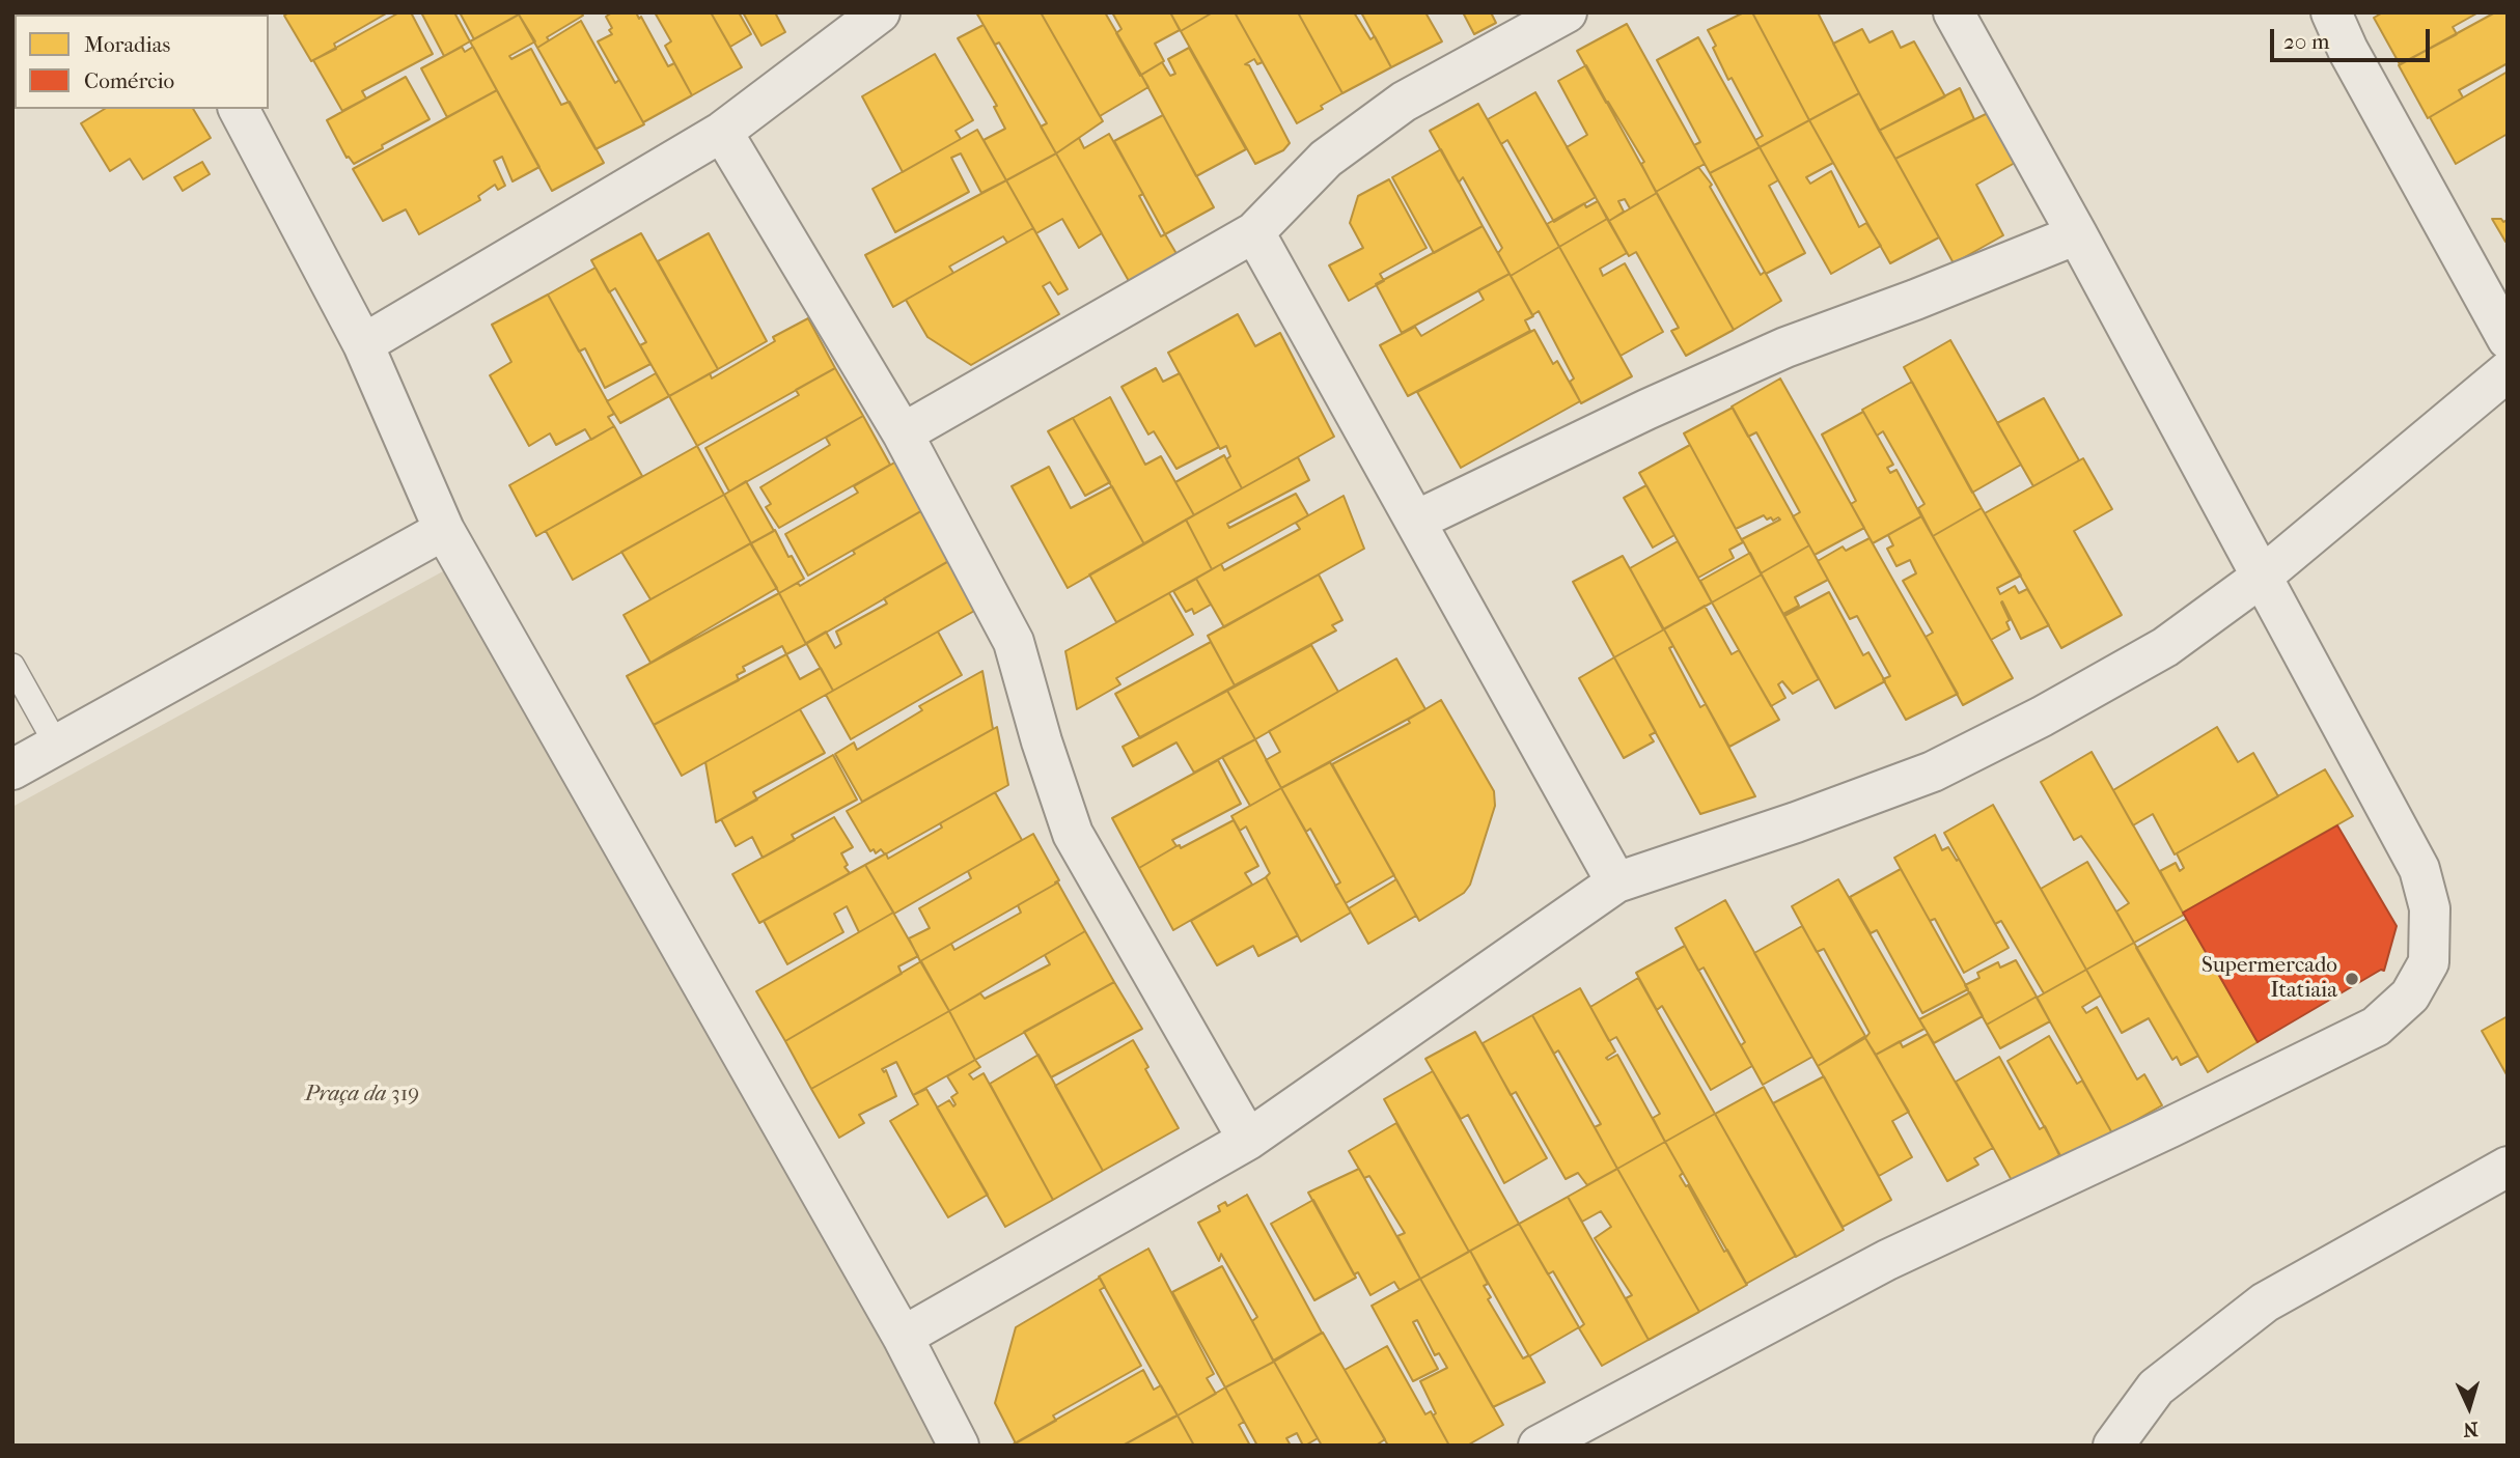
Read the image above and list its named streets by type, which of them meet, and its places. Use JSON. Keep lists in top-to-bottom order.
{
  "parks": ["Praça da 319"],
  "places": ["Supermercado Itatiaia"],
  "legend": ["Moradias", "Comércio"],
  "scale_bar": "20 m",
  "north": "bottom"
}
